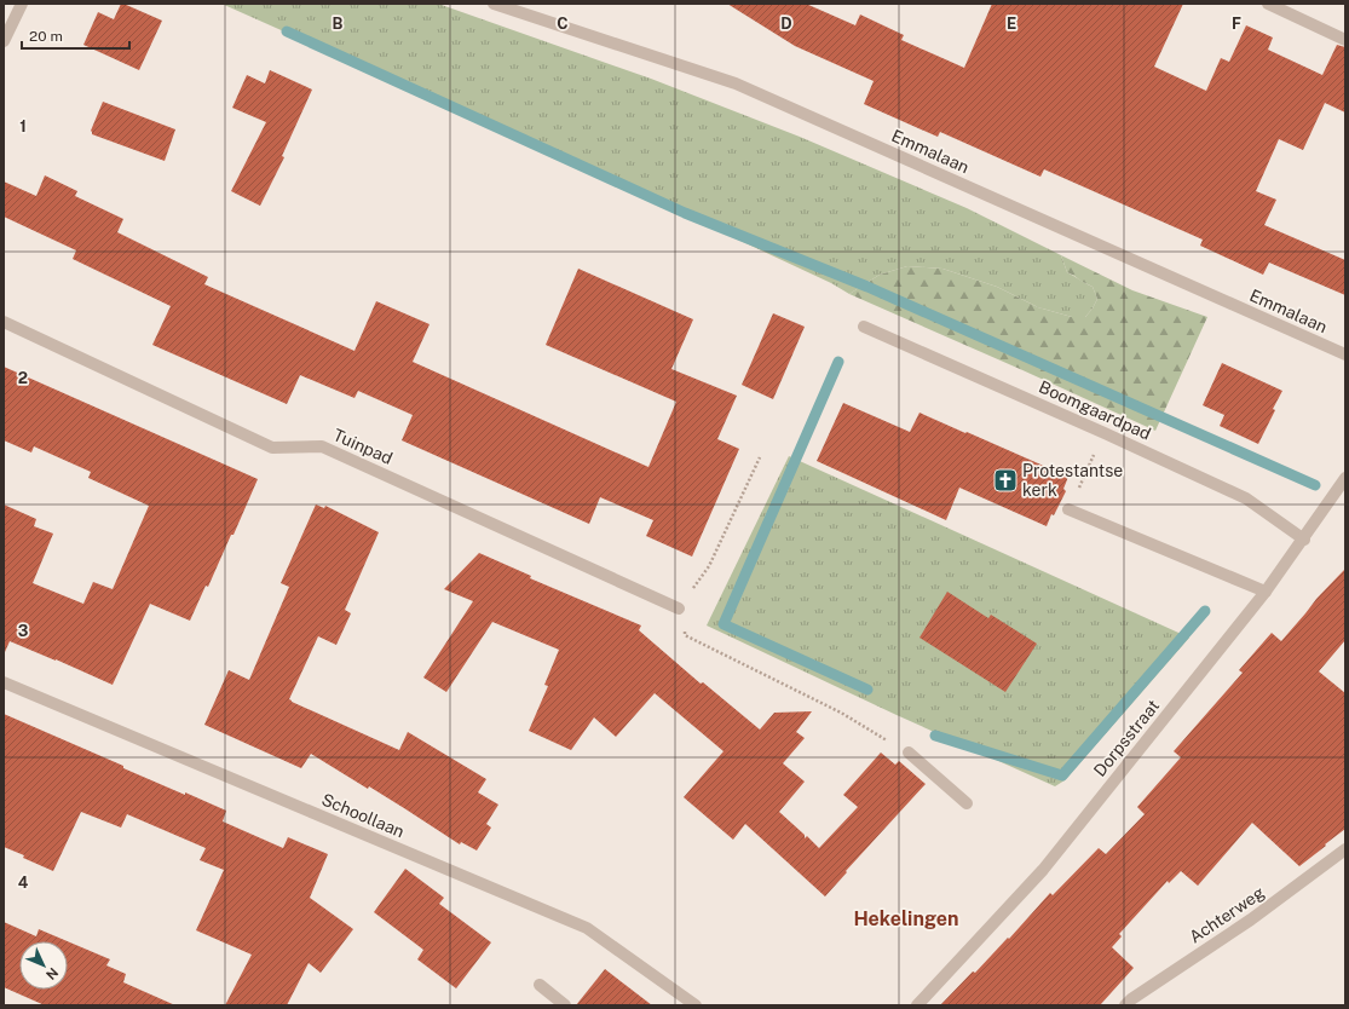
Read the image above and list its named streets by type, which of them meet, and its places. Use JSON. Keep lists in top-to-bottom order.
{
  "streets": {
    "street": [
      "Emmalaan",
      "Boomgaardpad",
      "Tuinpad",
      "Dorpsstraat",
      "Schoollaan",
      "Achterweg"
    ]
  },
  "crossings": [
    ["Boomgaardpad", "Dorpsstraat"]
  ],
  "districts": ["Hekelingen"],
  "places": {
    "church": ["Protestantse kerk"]
  },
  "scale_bar": "20 m",
  "north": "bottom right",
  "grid": {
    "columns": [
      "B",
      "C",
      "D",
      "E",
      "F"
    ],
    "rows": [
      "1",
      "2",
      "3",
      "4"
    ]
  }
}
